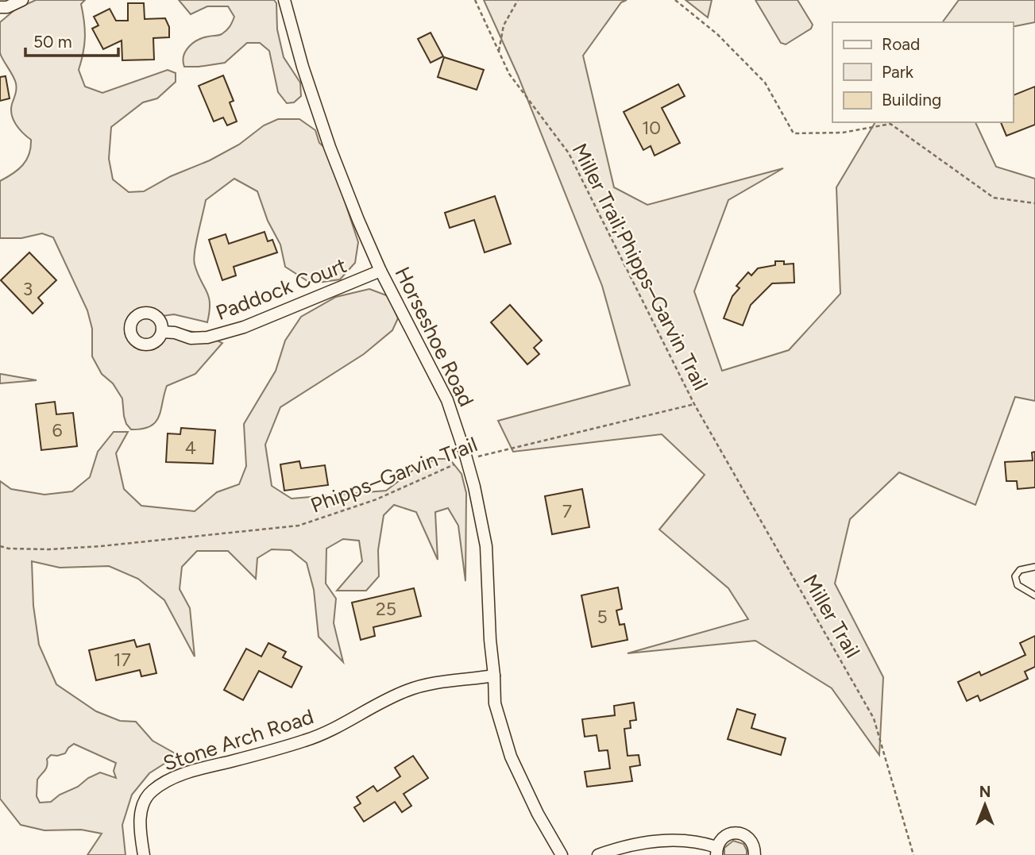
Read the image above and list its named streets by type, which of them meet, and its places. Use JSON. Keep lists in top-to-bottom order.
{
  "streets": {
    "street": ["Paddock Court", "Horseshoe Road", "Stone Arch Road"],
    "path": ["Miller Trail;Phipps–Garvin Trail", "Phipps–Garvin Trail", "Miller Trail"]
  },
  "crossings": [
    ["Miller Trail;Phipps–Garvin Trail", "Phipps–Garvin Trail"],
    ["Miller Trail;Phipps–Garvin Trail", "Miller Trail"],
    ["Paddock Court", "Horseshoe Road"],
    ["Horseshoe Road", "Phipps–Garvin Trail"],
    ["Horseshoe Road", "Stone Arch Road"],
    ["Phipps–Garvin Trail", "Miller Trail"]
  ],
  "house_numbers": [
    "10",
    "3",
    "6",
    "4",
    "7",
    "25",
    "5",
    "17"
  ],
  "legend": ["Road", "Park", "Building"],
  "scale_bar": "50 m",
  "north": "top"
}
